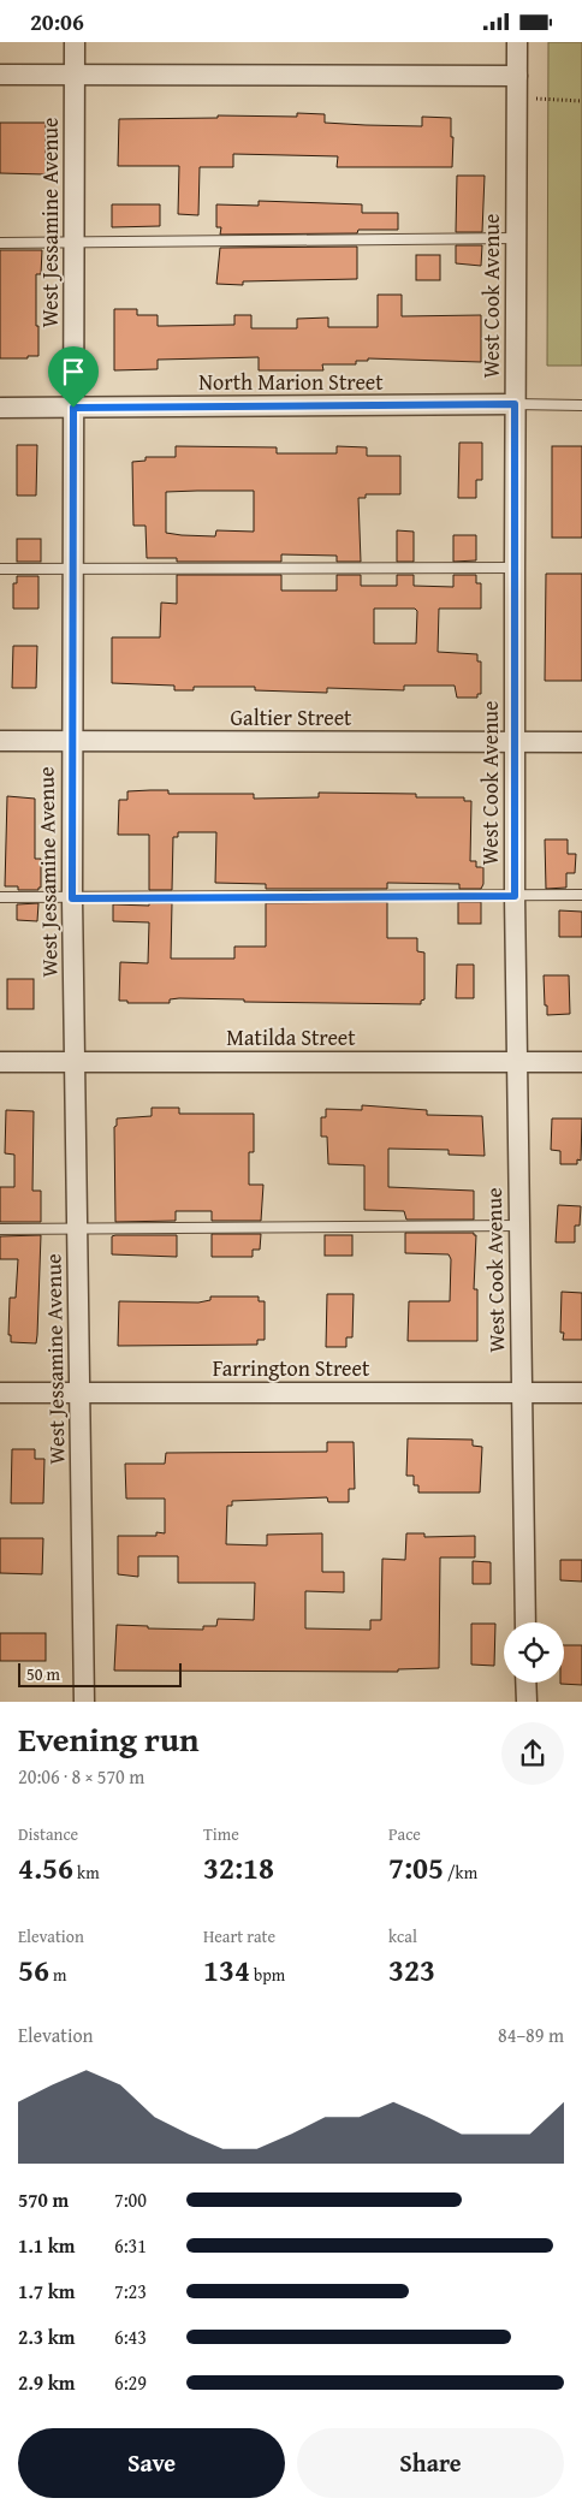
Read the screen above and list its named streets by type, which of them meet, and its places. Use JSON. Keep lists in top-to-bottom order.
{
  "streets": {
    "street": [
      "West Jessamine Avenue",
      "West Cook Avenue",
      "North Marion Street",
      "Galtier Street",
      "Matilda Street",
      "Farrington Street"
    ]
  },
  "crossings": [
    ["West Jessamine Avenue", "North Marion Street"],
    ["West Jessamine Avenue", "Galtier Street"],
    ["West Jessamine Avenue", "Matilda Street"],
    ["West Jessamine Avenue", "Farrington Street"],
    ["West Cook Avenue", "North Marion Street"],
    ["West Cook Avenue", "Galtier Street"],
    ["West Cook Avenue", "Matilda Street"],
    ["West Cook Avenue", "Farrington Street"]
  ],
  "scale_bar": "50 m",
  "page": {
    "status": "20:06",
    "scale": "50 m",
    "heading": ["Evening run", "20:06 · 8 × 570 m"],
    "stats": [
      ["Distance", "4.56 km"],
      ["Time", "32:18"],
      ["Pace", "7:05 /km"],
      ["Elevation", "56 m"],
      ["Heart rate", "134 bpm"],
      ["kcal", "323"]
    ],
    "chart": ["Elevation", "84–89 m"],
    "list": [
      {
        "name": "570 m",
        "note": "7:00"
      },
      {
        "name": "1.1 km",
        "note": "6:31"
      },
      {
        "name": "1.7 km",
        "note": "7:23"
      },
      {
        "name": "2.3 km",
        "note": "6:43"
      },
      {
        "name": "2.9 km",
        "note": "6:29"
      }
    ],
    "buttons": ["Save", "Share"]
  }
}
